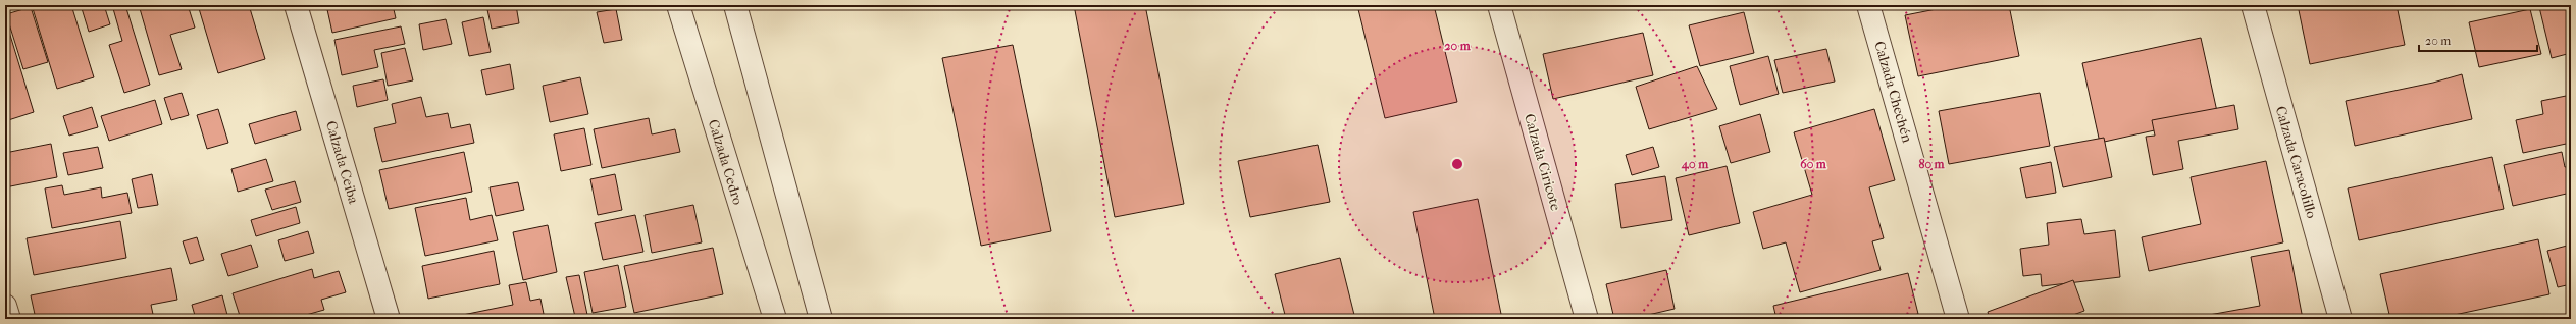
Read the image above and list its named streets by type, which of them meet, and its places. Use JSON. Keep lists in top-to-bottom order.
{
  "streets": {
    "street": [
      "Calzada Chechén",
      "Calzada Ceiba",
      "Calzada Cedro",
      "Calzada Ciricote",
      "Calzada Caracolillo"
    ]
  },
  "scale_bar": "20 m",
  "rings": [
    "20 m",
    "40 m",
    "60 m",
    "80 m"
  ]
}
